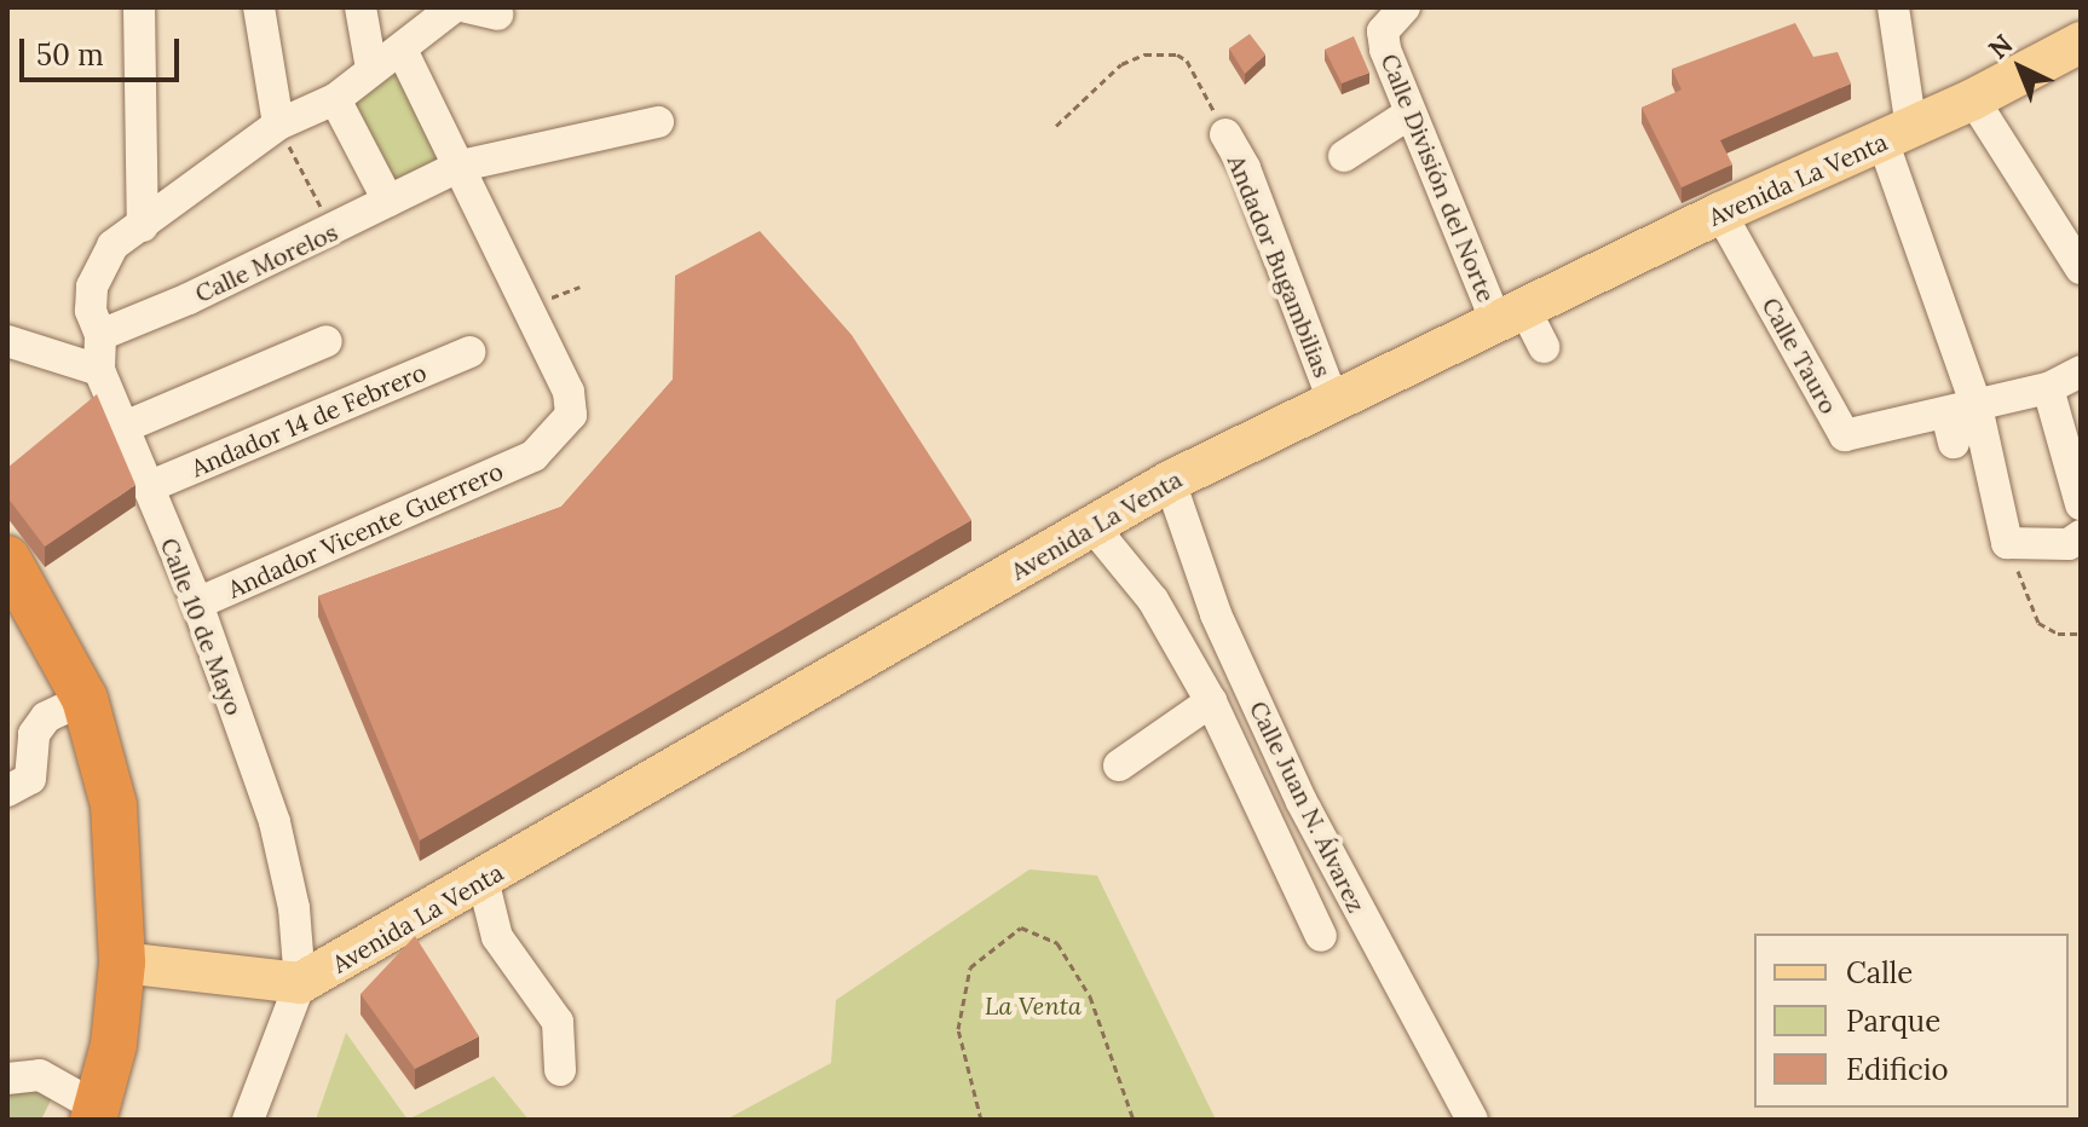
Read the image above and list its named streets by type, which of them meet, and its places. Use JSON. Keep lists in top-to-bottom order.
{
  "streets": {
    "main road": ["Avenida La Venta"],
    "street": [
      "Calle División del Norte",
      "Calle Morelos",
      "Andador Bugambilias",
      "Calle Tauro",
      "Andador 14 de Febrero",
      "Andador Vicente Guerrero",
      "Calle 10 de Mayo",
      "Calle Juan N. Álvarez"
    ]
  },
  "crossings": [
    ["Calle División del Norte", "Avenida La Venta"],
    ["Avenida La Venta", "Andador Bugambilias"],
    ["Avenida La Venta", "Calle Tauro"],
    ["Avenida La Venta", "Calle 10 de Mayo"],
    ["Avenida La Venta", "Calle Juan N. Álvarez"],
    ["Calle Morelos", "Andador Vicente Guerrero"],
    ["Andador 14 de Febrero", "Calle 10 de Mayo"],
    ["Andador Vicente Guerrero", "Calle 10 de Mayo"]
  ],
  "parks": ["La Venta"],
  "legend": ["Calle", "Parque", "Edificio"],
  "scale_bar": "50 m",
  "north": "top left"
}
